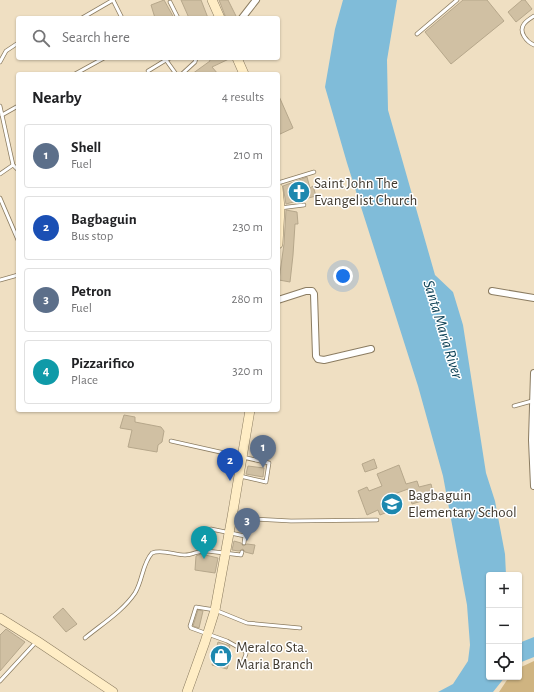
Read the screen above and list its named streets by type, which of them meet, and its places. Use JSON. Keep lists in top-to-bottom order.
{
  "water": ["Santa Maria River"],
  "places": {
    "church": ["Saint John The Evangelist Church"],
    "school or university": ["Bagbaguin Elementary School"],
    "shop": ["Meralco Sta. Maria Branch"]
  },
  "page": {
    "search": "Search here",
    "heading": ["Nearby", "4 results"],
    "list": [
      {
        "mark": "1",
        "name": "Shell",
        "note": "Fuel",
        "value": "210 m"
      },
      {
        "mark": "2",
        "name": "Bagbaguin",
        "note": "Bus stop",
        "value": "230 m"
      },
      {
        "mark": "3",
        "name": "Petron",
        "note": "Fuel",
        "value": "280 m"
      },
      {
        "mark": "4",
        "name": "Pizzarifico",
        "note": "Place",
        "value": "320 m"
      }
    ],
    "pins": [
      "1",
      "2",
      "3",
      "4"
    ],
    "map_buttons": ["+", "−"]
  }
}
